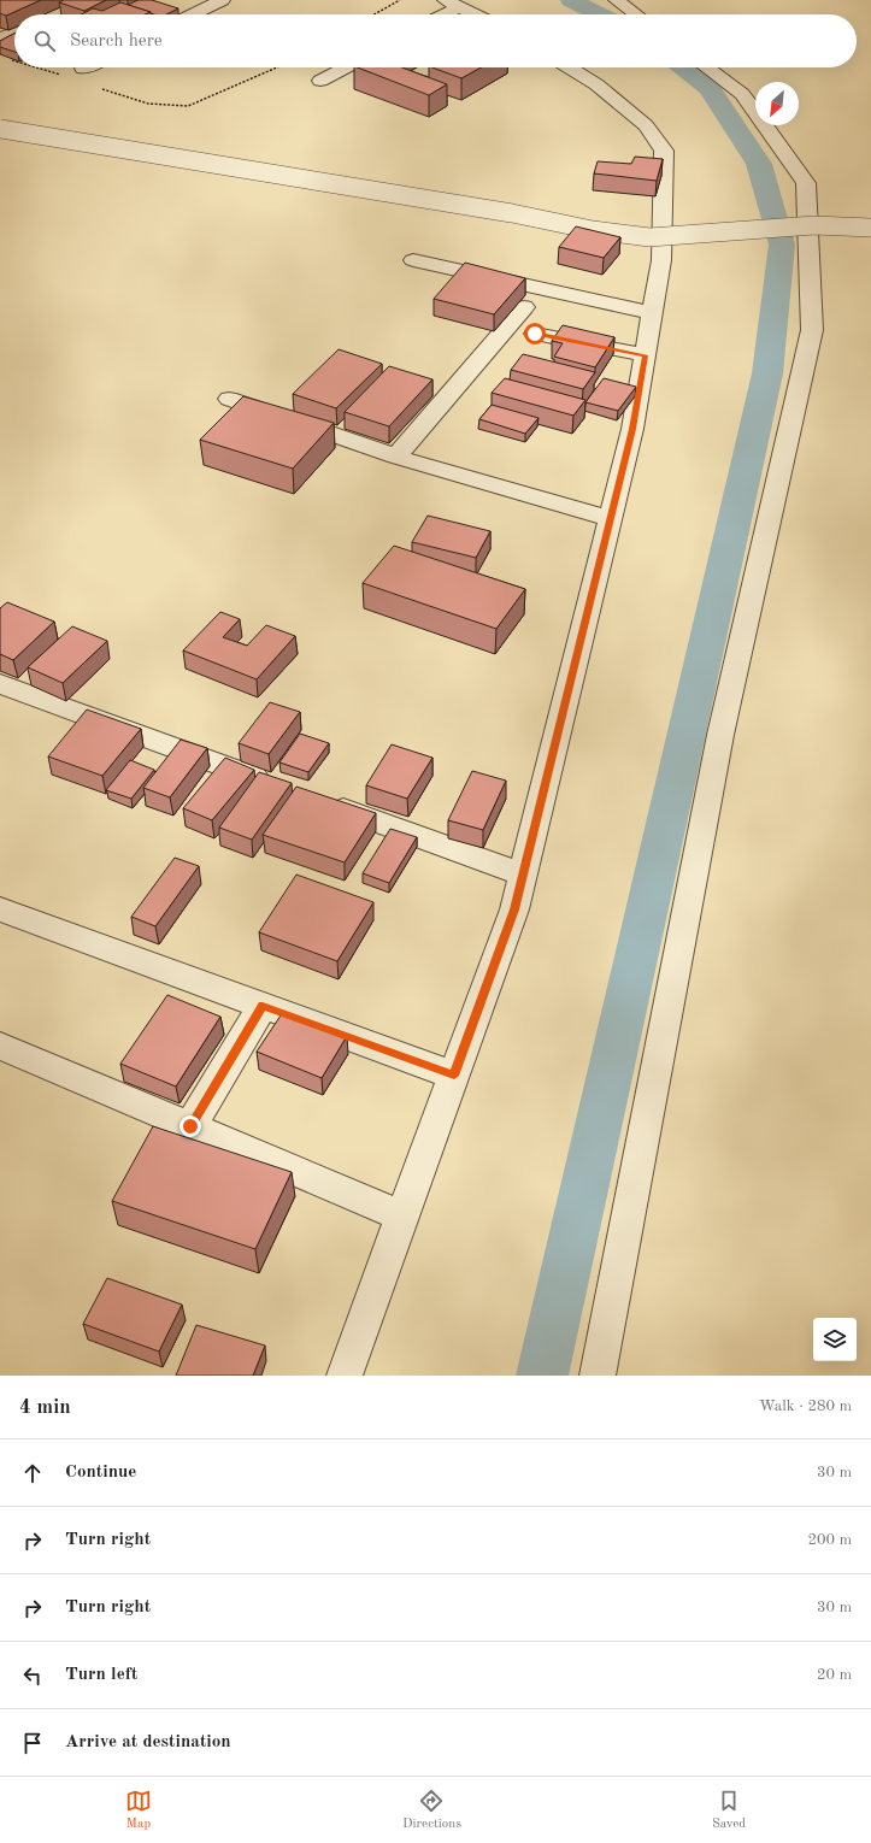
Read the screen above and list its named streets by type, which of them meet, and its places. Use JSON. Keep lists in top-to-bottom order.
{
  "north": "bottom left",
  "page": {
    "search": "Search here",
    "heading": ["4 min", "Walk · 280 m"],
    "list": [
      ["Continue", "30 m"],
      ["Turn right", "200 m"],
      ["Turn right", "30 m"],
      ["Turn left", "20 m"],
      "Arrive at destination"
    ],
    "nav": ["Map", "Directions", "Saved"]
  }
}
